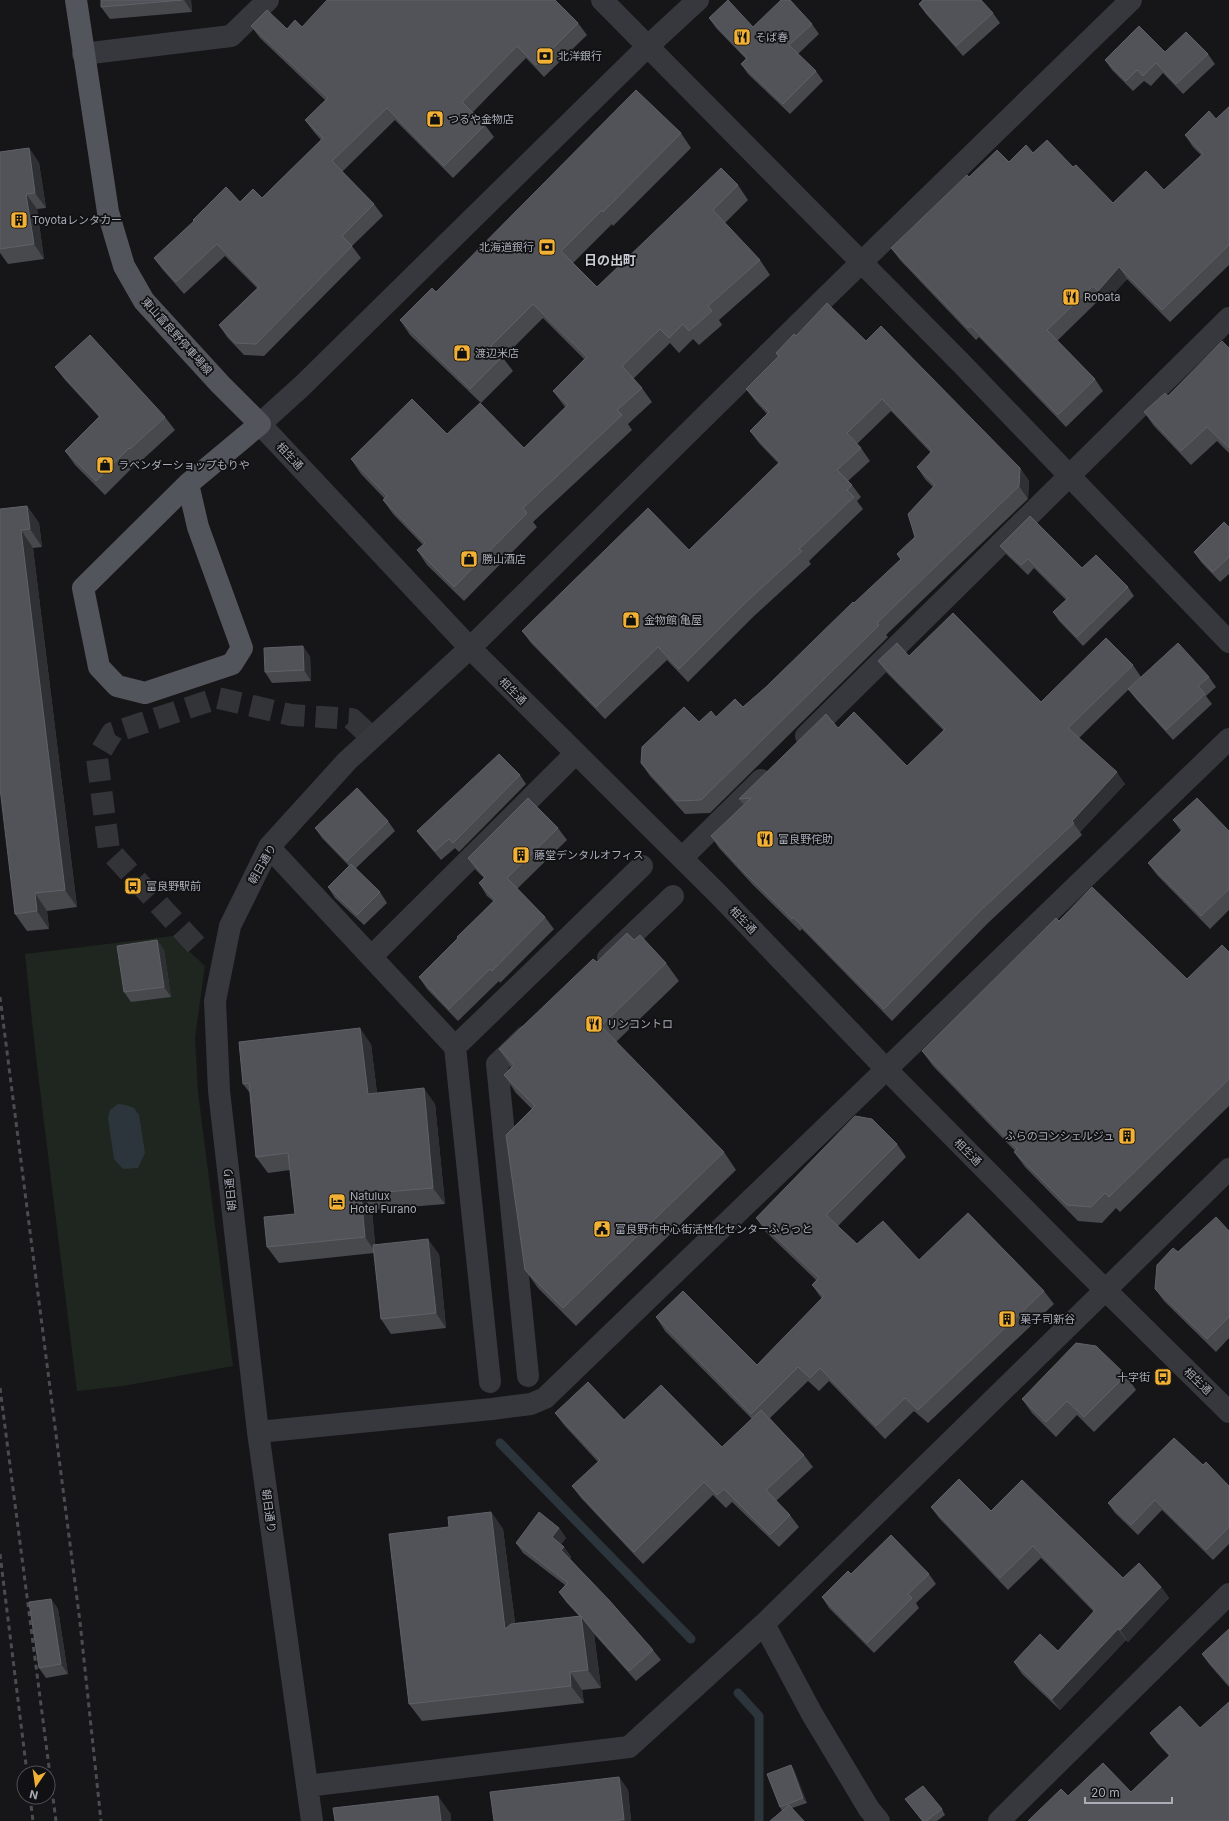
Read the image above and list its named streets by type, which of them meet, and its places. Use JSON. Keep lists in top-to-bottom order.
{
  "streets": {
    "main road": ["東山富良野停車場線"],
    "street": ["相生通", "朝日通り"]
  },
  "crossings": [
    ["東山富良野停車場線", "相生通"],
    ["相生通", "朝日通り"]
  ],
  "districts": ["日の出町"],
  "places": {
    "restaurant": [
      "そば春",
      "Robata",
      "富良野侘助",
      "リンコントロ"
    ],
    "bank": ["北洋銀行", "北海道銀行"],
    "shop": [
      "つるや金物店",
      "渡辺米店",
      "ラベンダーショップもりや",
      "勝山酒店",
      "金物館 亀屋"
    ],
    "building": [
      "Toyotaレンタカー",
      "藤堂デンタルオフィス",
      "ふらのコンシェルジュ",
      "菓子司新谷"
    ],
    "bus stop": ["富良野駅前", "十字街"],
    "hotel": ["Natulux Hotel Furano"],
    "public building": ["富良野市中心街活性化センターふらっと"]
  },
  "scale_bar": "20 m",
  "north": "bottom"
}
